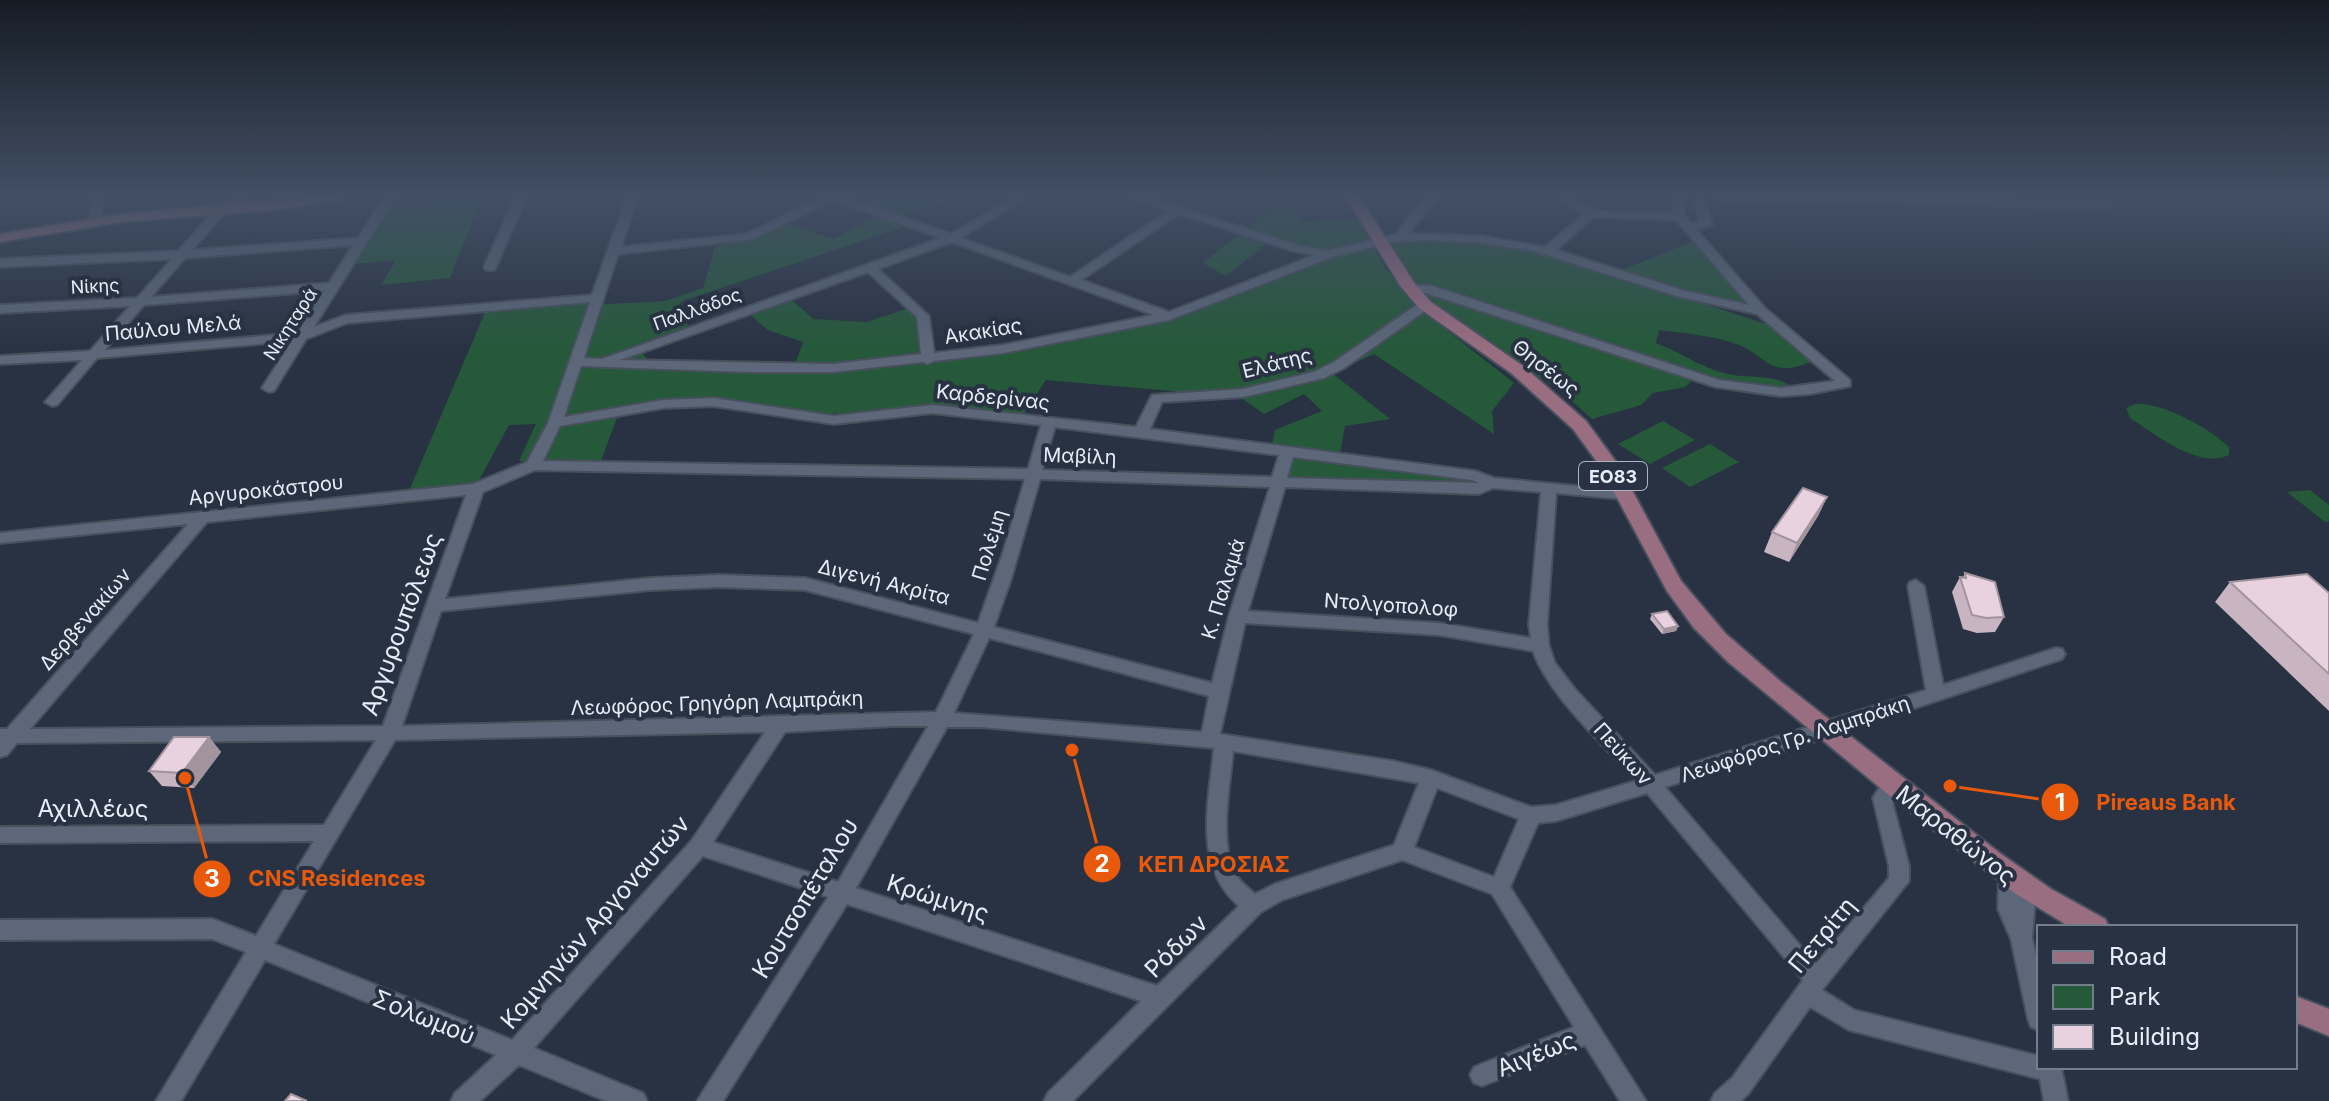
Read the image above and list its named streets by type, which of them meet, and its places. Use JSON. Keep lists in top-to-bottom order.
{
  "streets": {
    "main road": ["Θησέως", "ΕΟ83", "Μαραθώνος"],
    "street": [
      "Νίκης",
      "Παλλάδος",
      "Νικηταρά",
      "Παύλου Μελά",
      "Ακακίας",
      "Ελάτης",
      "Καρδερίνας",
      "Μαβίλη",
      "Αργυροκάστρου",
      "Πολέμη",
      "Διγενή Ακρίτα",
      "Κ. Παλαμά",
      "Ντολγοπολοφ",
      "Δερβενακίων",
      "Αργυρουπόλεως",
      "Λεωφόρος Γρηγόρη Λαμπράκη",
      "Λεωφόρος Γρ. Λαμπράκη",
      "Πεύκων",
      "Αχιλλέως",
      "Κουτσοπέταλου",
      "Κρώμνης",
      "Κομνηνών Αργοναυτών",
      "Πετρίτη",
      "Ρόδων",
      "Σολωμού",
      "Αιγέως"
    ]
  },
  "crossings": [
    ["Νίκης", "Νικηταρά"],
    ["Παλλάδος", "Ακακίας"],
    ["Νικηταρά", "Παύλου Μελά"],
    ["Ελάτης", "Θησέως"],
    ["Ελάτης", "Καρδερίνας"],
    ["Θησέως", "Μαβίλη"],
    ["Θησέως", "Λεωφόρος Γρ. Λαμπράκη"],
    ["Θησέως", "Μαραθώνος"],
    ["Καρδερίνας", "Μαβίλη"],
    ["Καρδερίνας", "Πολέμη"],
    ["Καρδερίνας", "Κ. Παλαμά"],
    ["Μαβίλη", "Αργυροκάστρου"],
    ["Μαβίλη", "Πολέμη"],
    ["Μαβίλη", "Κ. Παλαμά"],
    ["Μαβίλη", "Πεύκων"],
    ["Αργυροκάστρου", "Δερβενακίων"],
    ["Αργυροκάστρου", "Αργυρουπόλεως"],
    ["Πολέμη", "Διγενή Ακρίτα"],
    ["Πολέμη", "Λεωφόρος Γρηγόρη Λαμπράκη"],
    ["Πολέμη", "Κουτσοπέταλου"],
    ["Διγενή Ακρίτα", "Κ. Παλαμά"],
    ["Διγενή Ακρίτα", "Αργυρουπόλεως"],
    ["Κ. Παλαμά", "Ντολγοπολοφ"],
    ["Κ. Παλαμά", "Λεωφόρος Γρηγόρη Λαμπράκη"],
    ["Κ. Παλαμά", "Ρόδων"],
    ["Ντολγοπολοφ", "Πεύκων"],
    ["Δερβενακίων", "Λεωφόρος Γρηγόρη Λαμπράκη"],
    ["Αργυρουπόλεως", "Λεωφόρος Γρηγόρη Λαμπράκη"],
    ["Αργυρουπόλεως", "Αχιλλέως"],
    ["Αργυρουπόλεως", "Σολωμού"],
    ["Λεωφόρος Γρηγόρη Λαμπράκη", "Λεωφόρος Γρ. Λαμπράκη"],
    ["Λεωφόρος Γρηγόρη Λαμπράκη", "Κουτσοπέταλου"],
    ["Λεωφόρος Γρηγόρη Λαμπράκη", "Κομνηνών Αργοναυτών"],
    ["Λεωφόρος Γρ. Λαμπράκη", "Πεύκων"],
    ["Λεωφόρος Γρ. Λαμπράκη", "Μαραθώνος"],
    ["Πεύκων", "Πετρίτη"],
    ["Μαραθώνος", "Πετρίτη"],
    ["Κουτσοπέταλου", "Κρώμνης"],
    ["Κρώμνης", "Κομνηνών Αργοναυτών"],
    ["Κρώμνης", "Ρόδων"],
    ["Κομνηνών Αργοναυτών", "Σολωμού"]
  ],
  "places": ["ΚΕΠ ΔΡΟΣΙΑΣ", "CNS Residences", "Pireaus Bank"],
  "legend": ["Road", "Park", "Building"]
}
